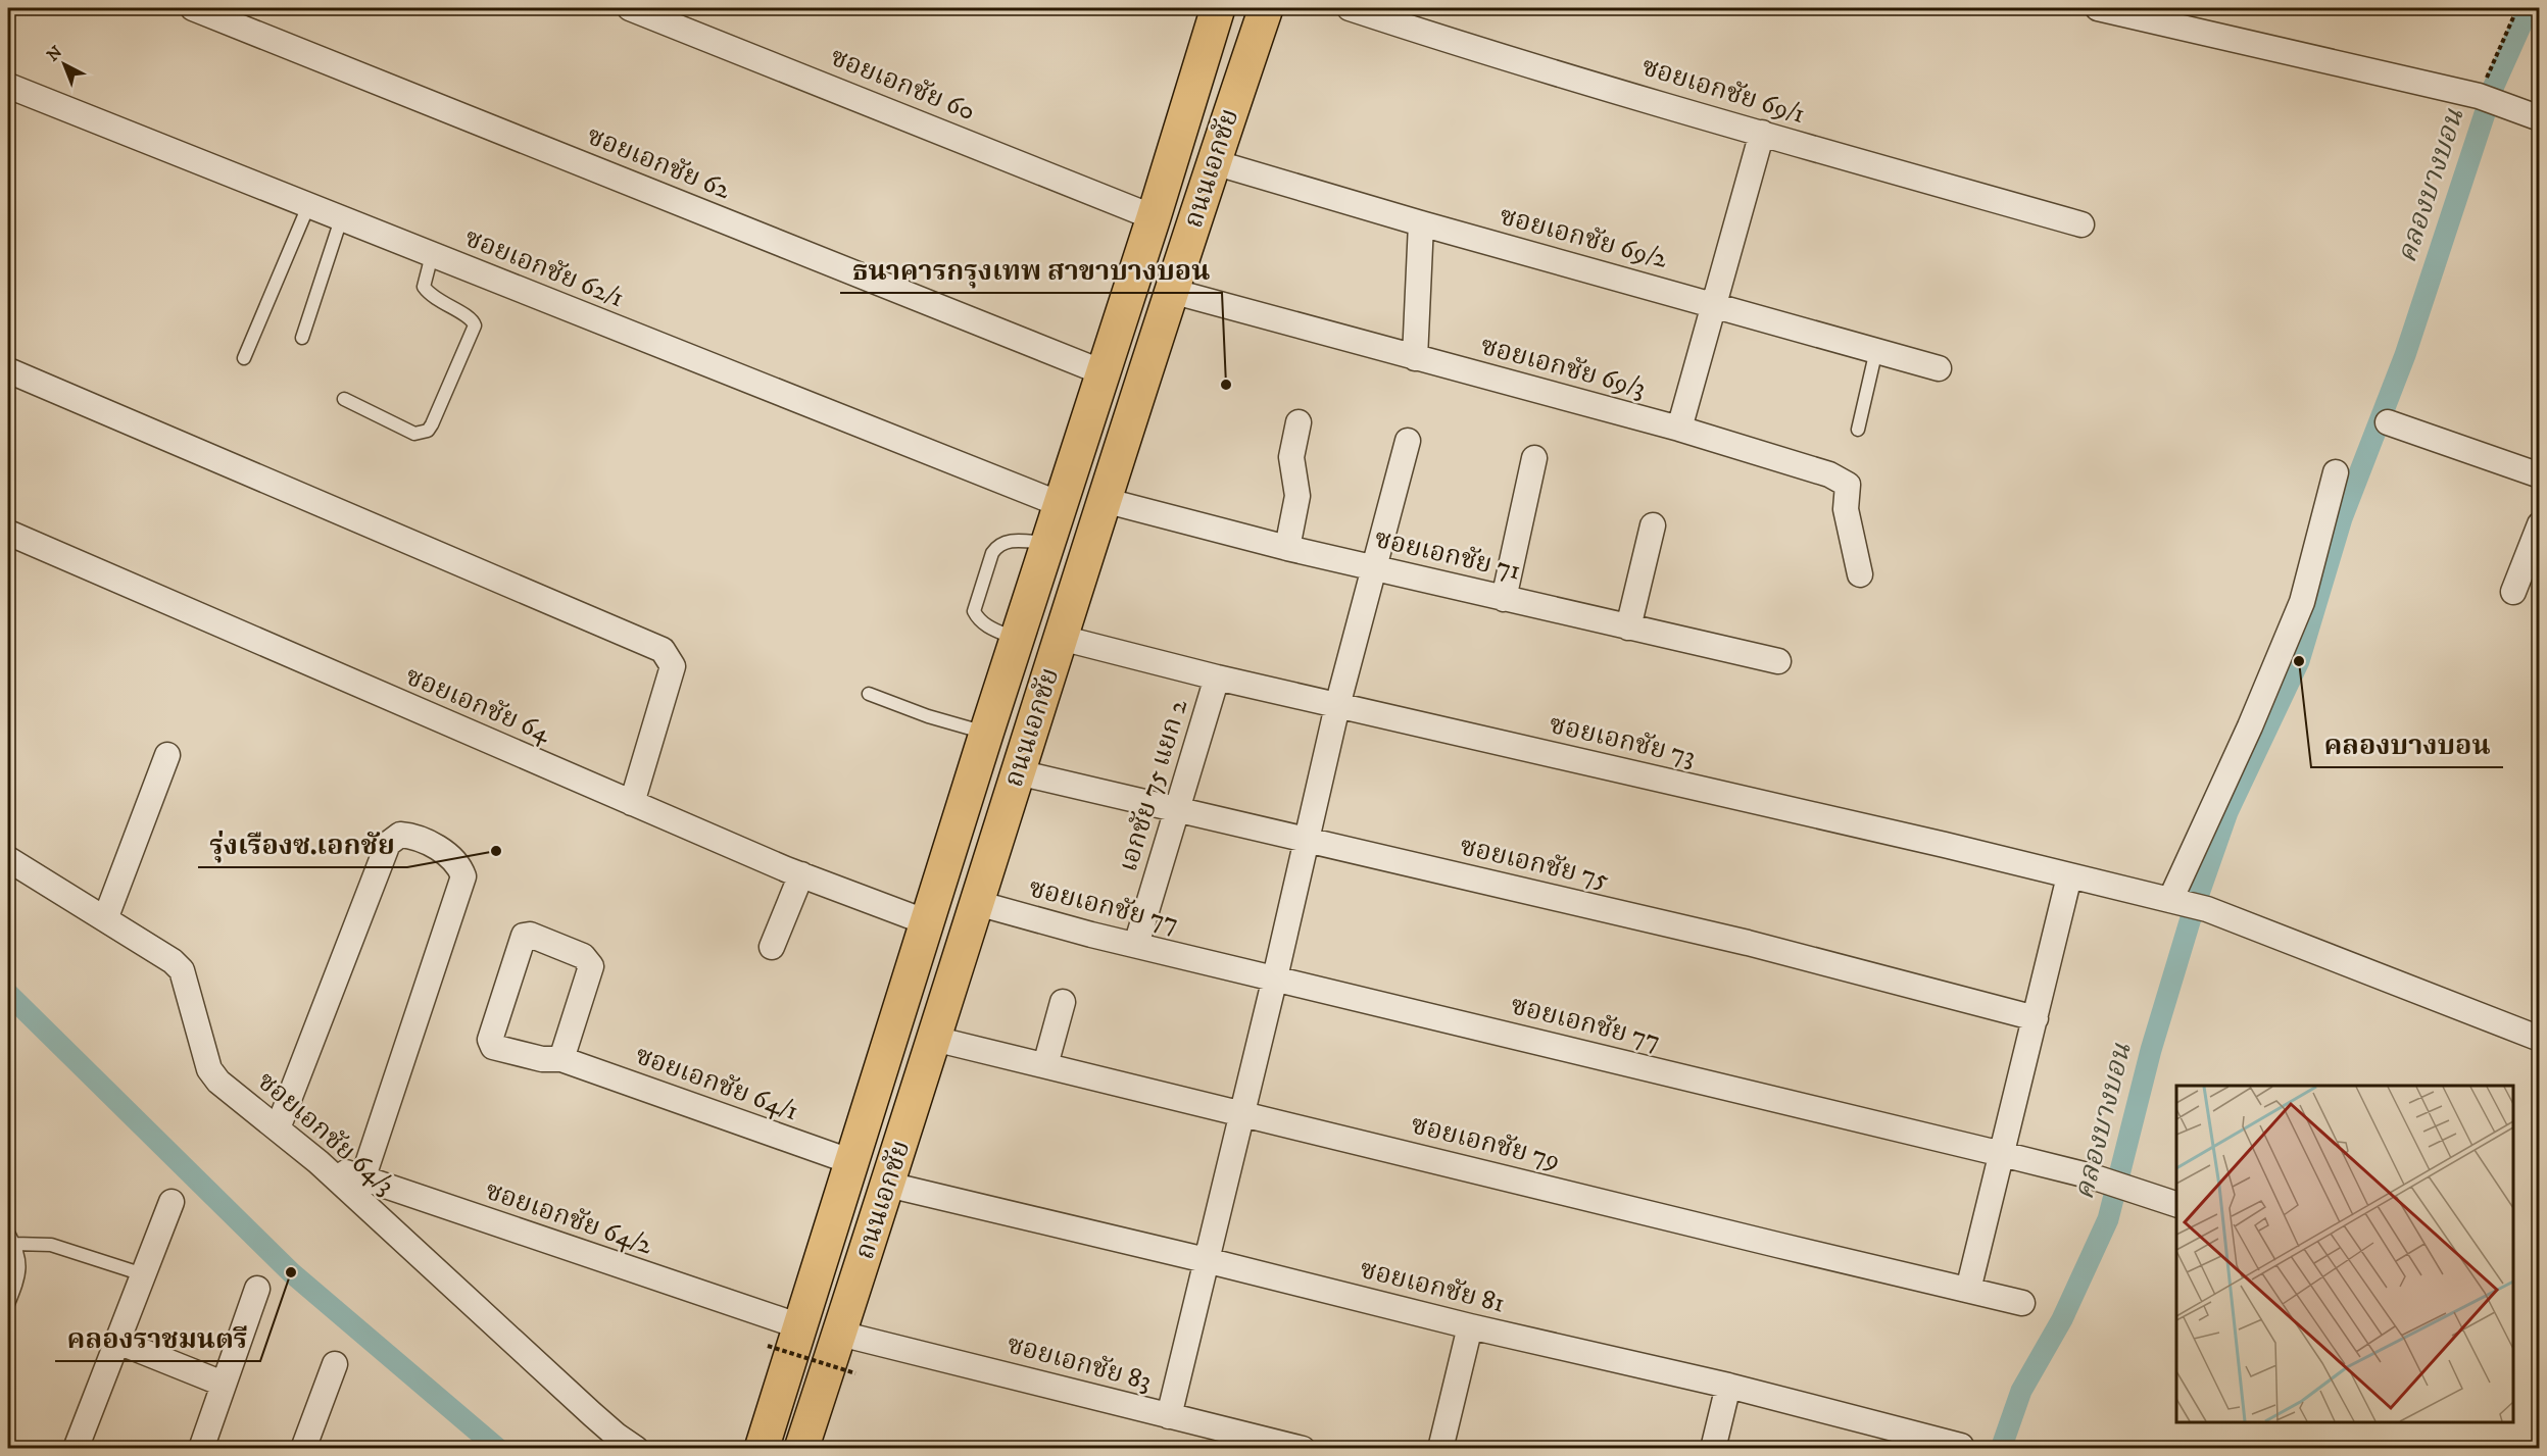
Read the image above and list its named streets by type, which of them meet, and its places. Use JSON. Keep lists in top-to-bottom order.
{
  "streets": {
    "main road": ["ถนนเอกชัย"],
    "street": [
      "ซอยเอกชัย 60",
      "ซอยเอกชัย 69/1",
      "ซอยเอกชัย 62",
      "ซอยเอกชัย 69/2",
      "ซอยเอกชัย 62/1",
      "ซอยเอกชัย 69/3",
      "ซอยเอกชัย 71",
      "ซอยเอกชัย 64",
      "ซอยเอกชัย 73",
      "เอกชัย 75 แยก 2",
      "ซอยเอกชัย 75",
      "ซอยเอกชัย 77",
      "ซอยเอกชัย 64/1",
      "ซอยเอกชัย 64/3",
      "ซอยเอกชัย 79",
      "ซอยเอกชัย 64/2",
      "ซอยเอกชัย 81",
      "ซอยเอกชัย 83"
    ]
  },
  "crossings": [
    ["ซอยเอกชัย 60", "ถนนเอกชัย"],
    ["ซอยเอกชัย 62", "ถนนเอกชัย"],
    ["ถนนเอกชัย", "ซอยเอกชัย 69/2"],
    ["ถนนเอกชัย", "ซอยเอกชัย 62/1"],
    ["ถนนเอกชัย", "ซอยเอกชัย 69/3"],
    ["ถนนเอกชัย", "ซอยเอกชัย 71"],
    ["ถนนเอกชัย", "ซอยเอกชัย 64"],
    ["ถนนเอกชัย", "ซอยเอกชัย 73"],
    ["ถนนเอกชัย", "ซอยเอกชัย 75"],
    ["ถนนเอกชัย", "ซอยเอกชัย 77"],
    ["ถนนเอกชัย", "ซอยเอกชัย 64/1"],
    ["ถนนเอกชัย", "ซอยเอกชัย 79"],
    ["ถนนเอกชัย", "ซอยเอกชัย 64/2"],
    ["ถนนเอกชัย", "ซอยเอกชัย 81"],
    ["ถนนเอกชัย", "ซอยเอกชัย 83"],
    ["ซอยเอกชัย 73", "เอกชัย 75 แยก 2"],
    ["เอกชัย 75 แยก 2", "ซอยเอกชัย 75"],
    ["เอกชัย 75 แยก 2", "ซอยเอกชัย 77"],
    ["ซอยเอกชัย 64/3", "ซอยเอกชัย 64/2"]
  ],
  "water": ["คลองบางบอน"],
  "places": [
    "ธนาคารกรุงเทพ สาขาบางบอน",
    "คลองบางบอน",
    "รุ่งเรืองซ.เอกชัย",
    "คลองราชมนตรี"
  ],
  "north": "top left"
}
